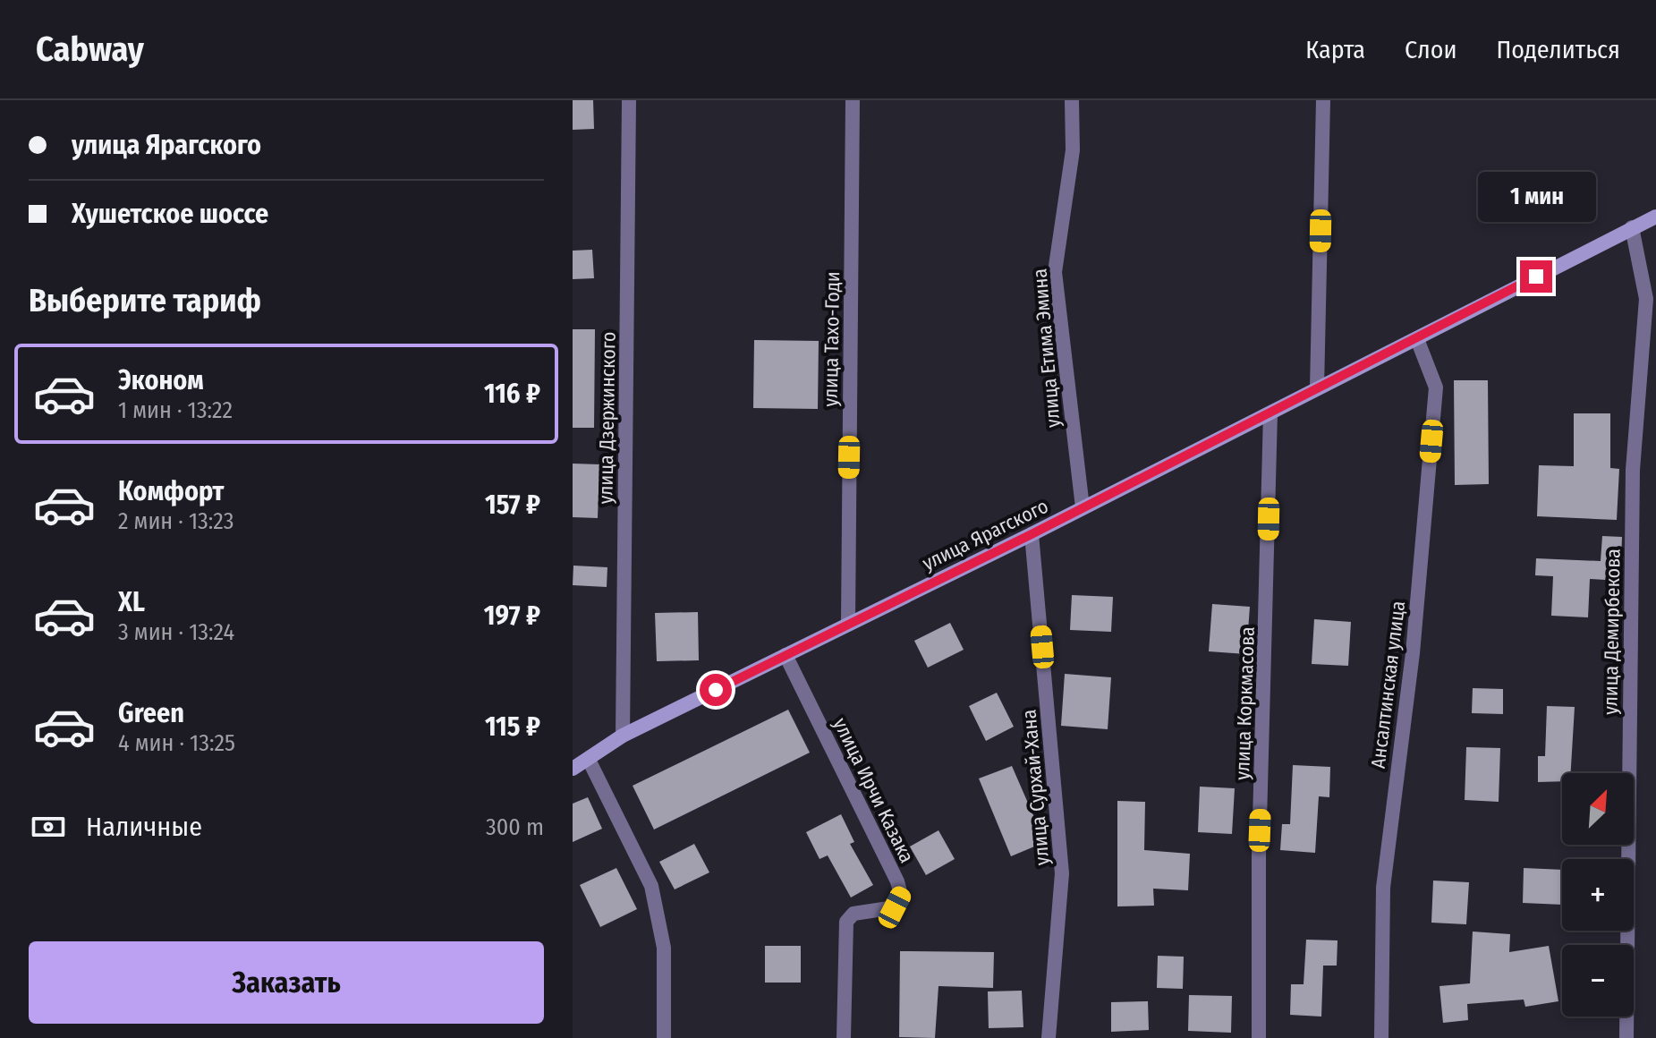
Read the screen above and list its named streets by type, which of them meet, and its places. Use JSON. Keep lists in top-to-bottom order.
{
  "streets": {
    "main road": ["улица Ярагского"],
    "street": [
      "улица Тахо-Годи",
      "улица Етима Эмина",
      "улица Дзержинского",
      "улица Демирбекова",
      "Ансалтинская улица",
      "улица Коркмасова",
      "улица Сурхай-Хана",
      "улица Ирчи Казака"
    ]
  },
  "crossings": [
    ["улица Тахо-Годи", "улица Ярагского"],
    ["улица Етима Эмина", "улица Ярагского"],
    ["улица Дзержинского", "улица Ярагского"],
    ["улица Ярагского", "улица Демирбекова"],
    ["улица Ярагского", "Ансалтинская улица"],
    ["улица Ярагского", "улица Коркмасова"],
    ["улица Ярагского", "улица Сурхай-Хана"],
    ["улица Ярагского", "улица Ирчи Казака"]
  ],
  "north": "top right",
  "page": {
    "header": "Cabway",
    "nav": ["Карта", "Слои", "Поделиться"],
    "banner": ["улица Ярагского", "Хушетское шоссе"],
    "bubble": "1 мин",
    "heading": "Выберите тариф",
    "list": [
      {
        "name": "Эконом",
        "note": "1 мин · 13:22",
        "value": "116 ₽"
      },
      {
        "name": "Комфорт",
        "note": "2 мин · 13:23",
        "value": "157 ₽"
      },
      {
        "name": "XL",
        "note": "3 мин · 13:24",
        "value": "197 ₽"
      },
      {
        "name": "Green",
        "note": "4 мин · 13:25",
        "value": "115 ₽"
      }
    ],
    "map_buttons": ["+", "−"],
    "pay": ["Наличные", "300 m"],
    "buttons": "Заказать"
  }
}
